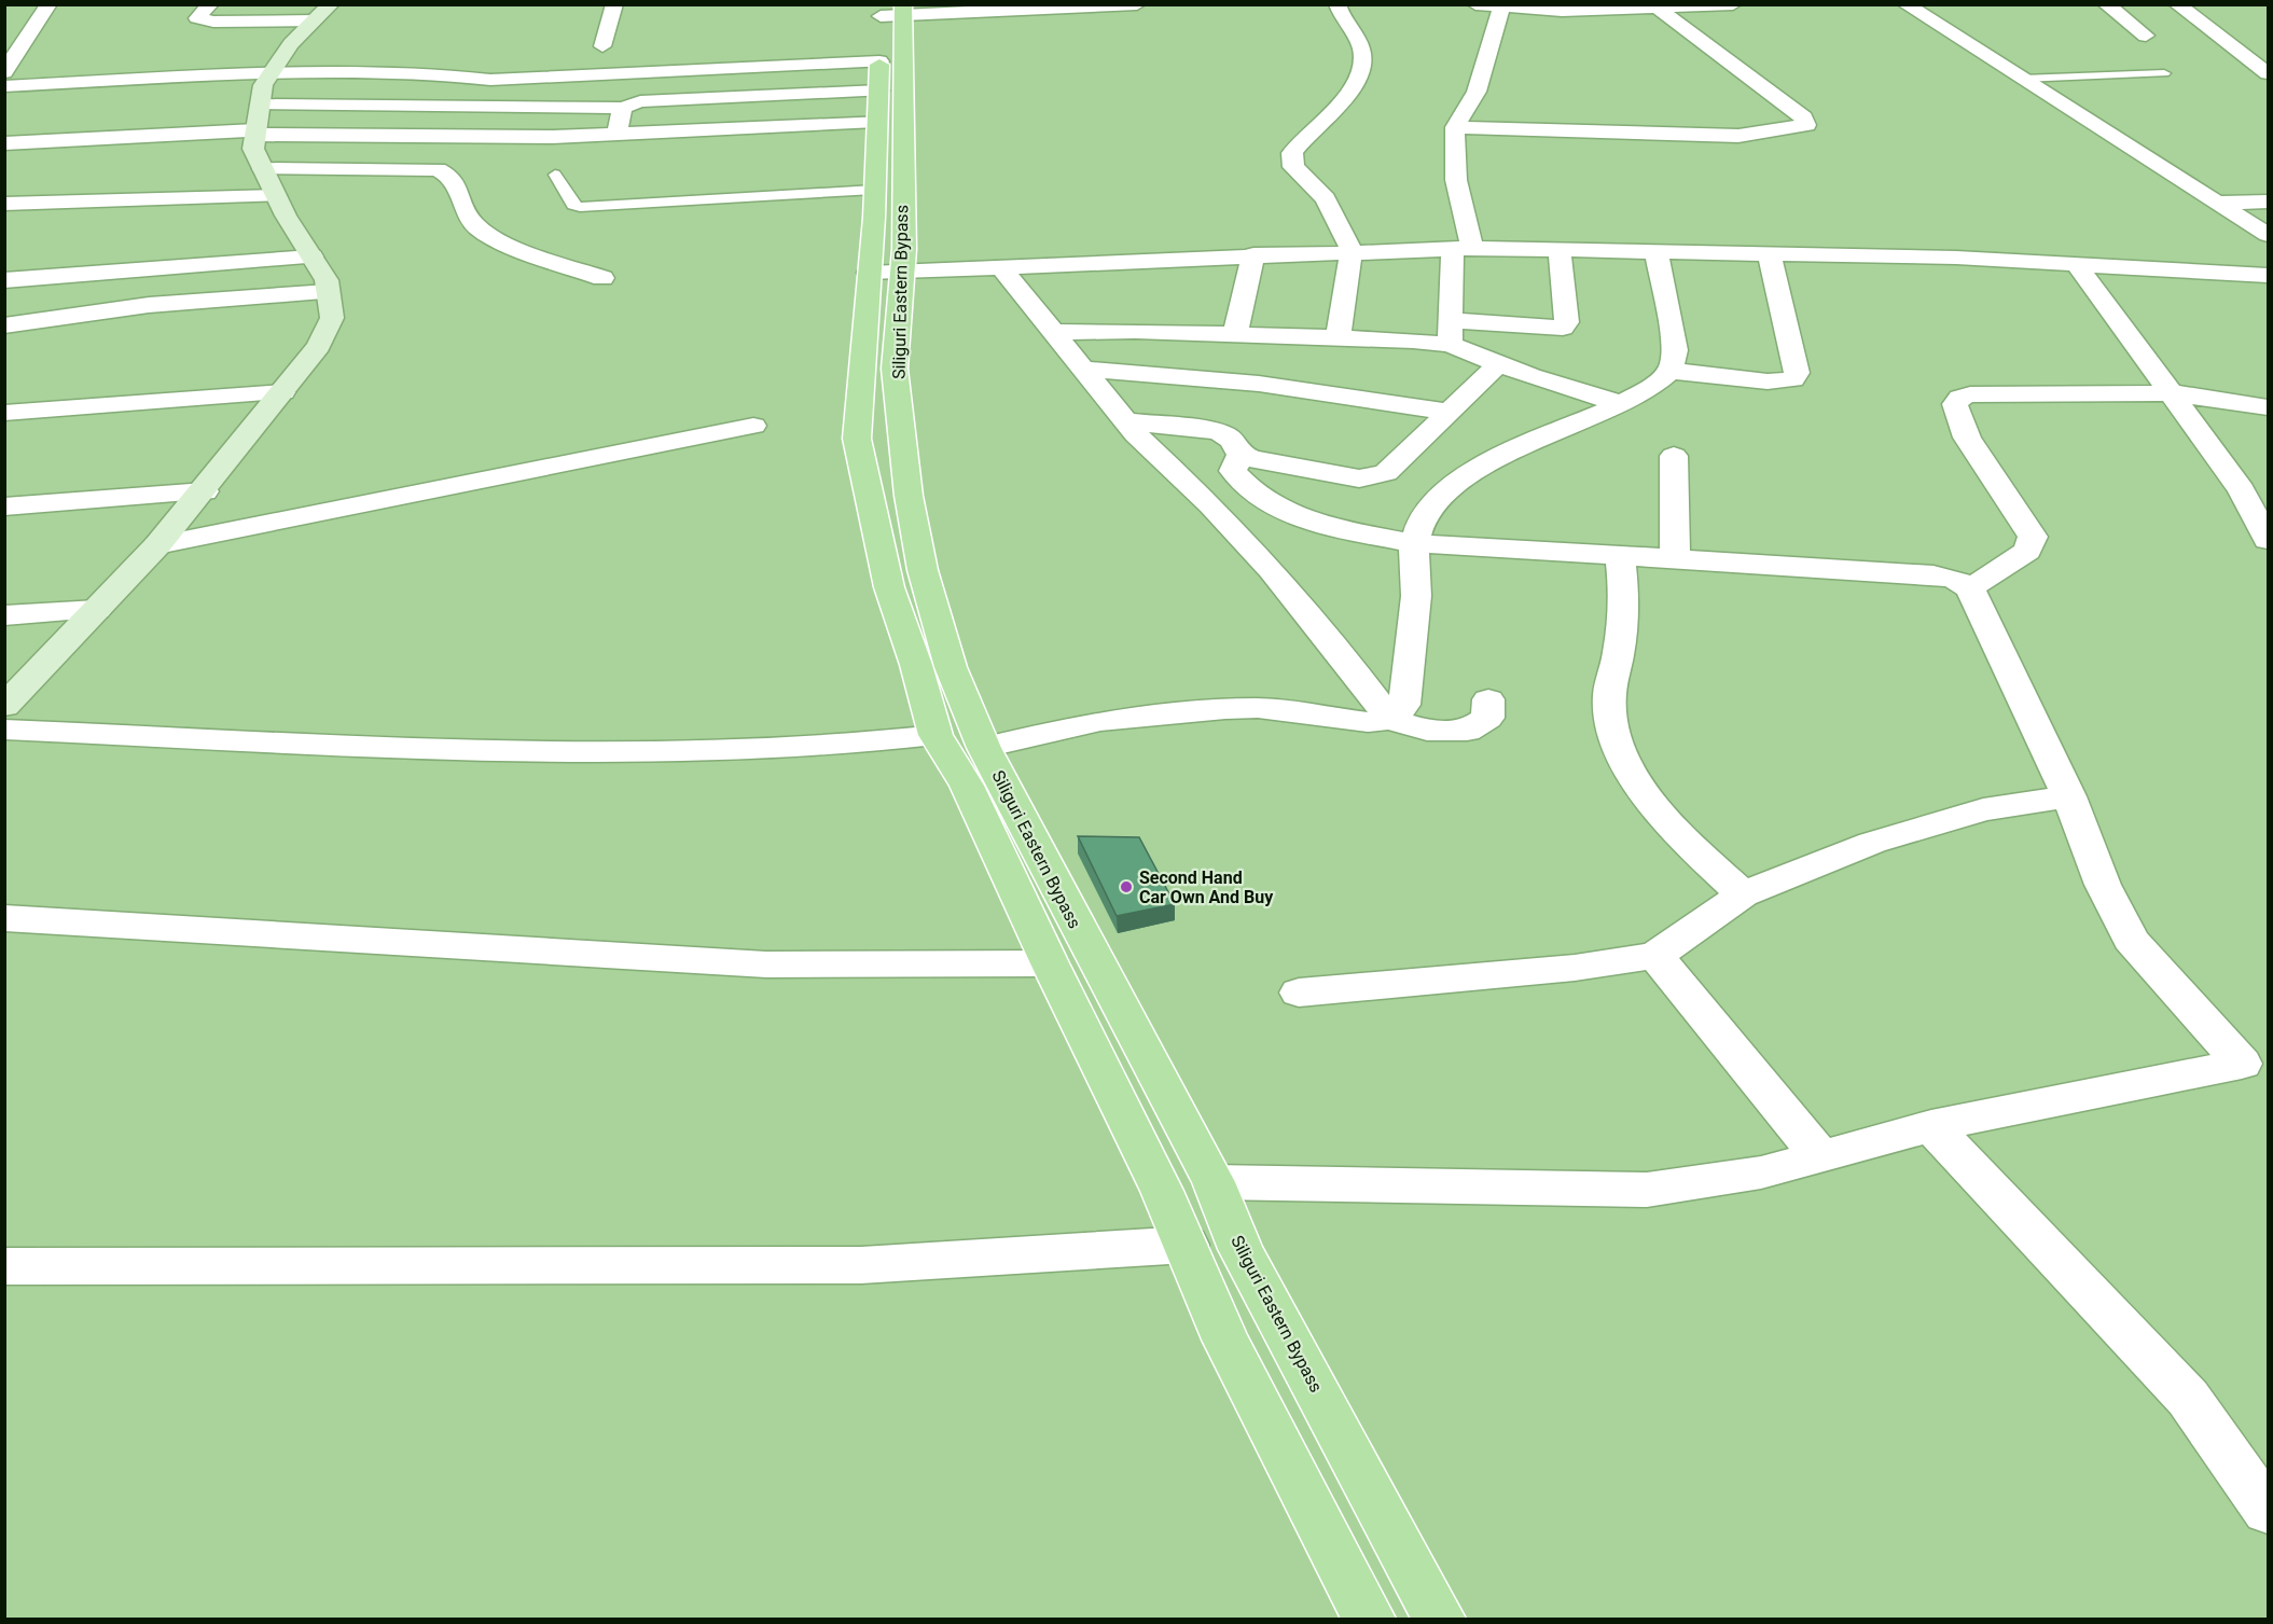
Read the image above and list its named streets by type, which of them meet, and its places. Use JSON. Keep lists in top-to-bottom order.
{
  "streets": {
    "main road": ["Siliguri Eastern Bypass"]
  },
  "places": ["Second Hand Car Own And Buy"]
}
